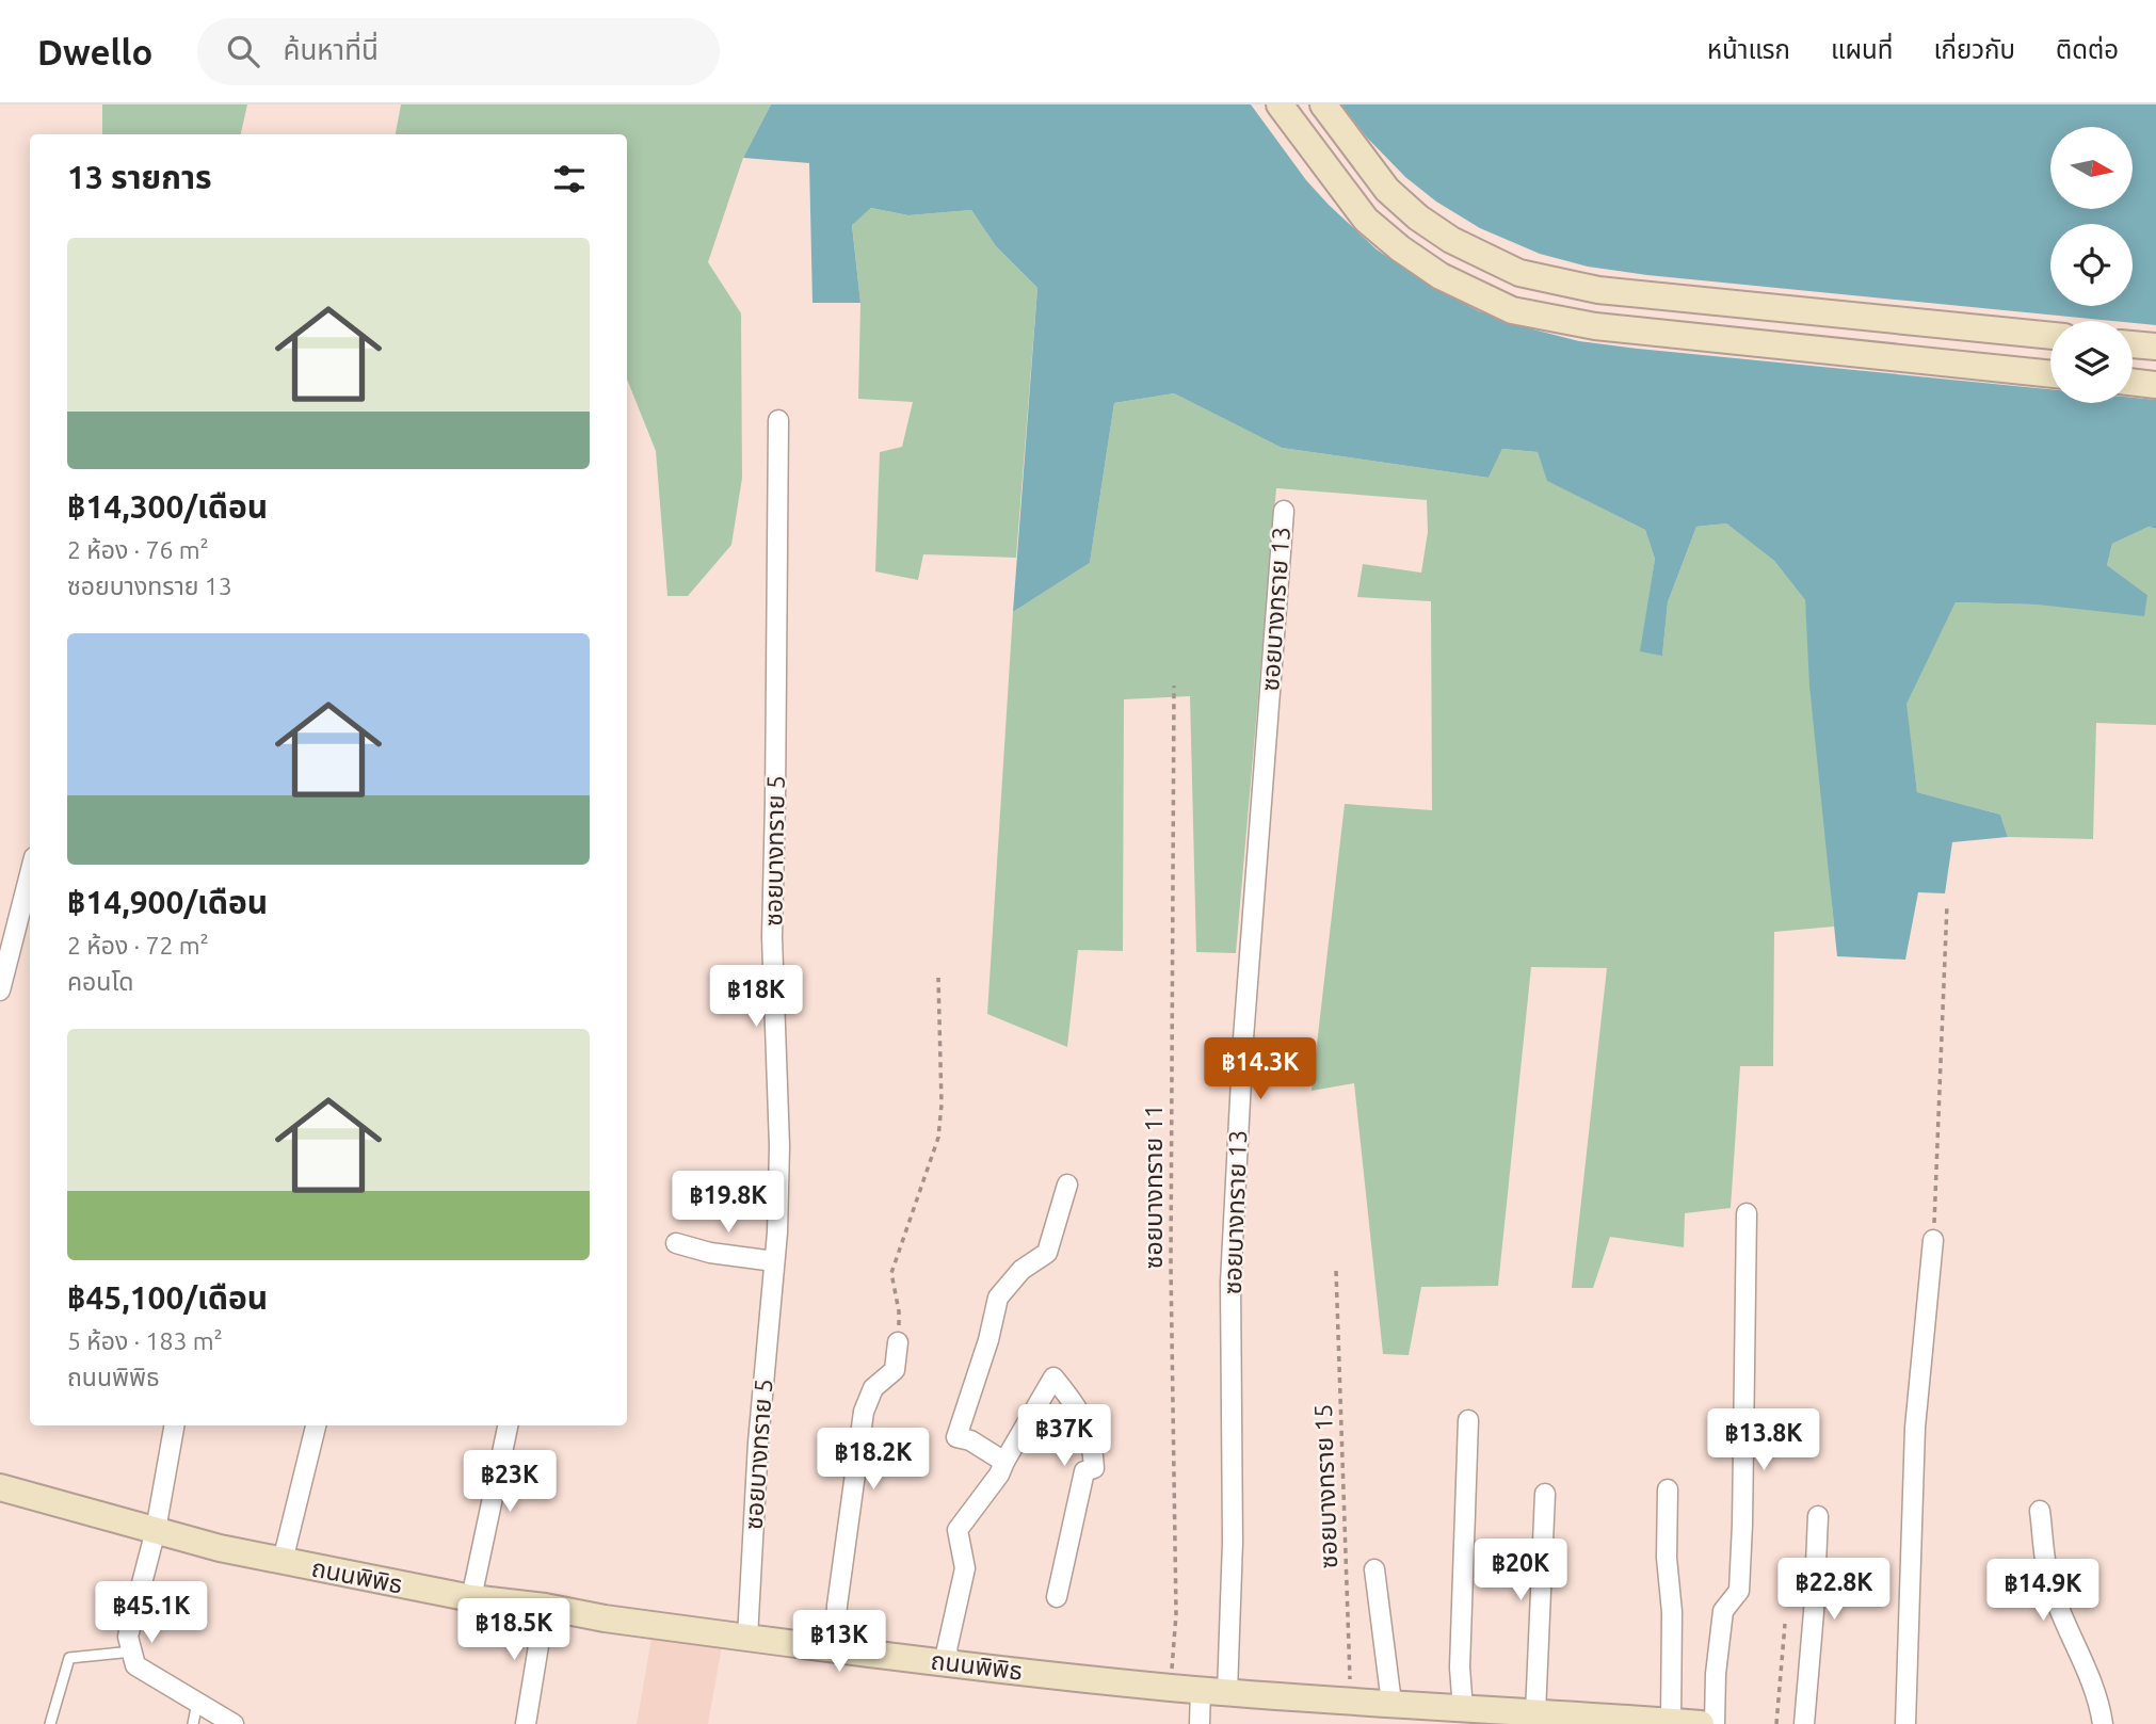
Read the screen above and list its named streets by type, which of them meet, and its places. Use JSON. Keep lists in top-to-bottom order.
{
  "streets": {
    "main road": ["ถนนพิพิธ"],
    "street": ["ซอยบางทราย 13", "ซอยบางทราย 5"],
    "path": ["ซอยบางทราย 11", "ซอยบางทราย 15"]
  },
  "crossings": [
    ["ซอยบางทราย 13", "ถนนพิพิธ"],
    ["ซอยบางทราย 5", "ถนนพิพิธ"],
    ["ซอยบางทราย 11", "ถนนพิพิธ"],
    ["ซอยบางทราย 15", "ถนนพิพิธ"]
  ],
  "north": "right",
  "page": {
    "header": "Dwello",
    "search": "ค้นหาที่นี่",
    "nav": [
      "หน้าแรก",
      "แผนที่",
      "เกี่ยวกับ",
      "ติดต่อ"
    ],
    "heading": "13 รายการ",
    "list": [
      {
        "name": "฿14,300/เดือน",
        "note": "2 ห้อง · 76 m² · ซอยบางทราย 13"
      },
      {
        "name": "฿14,900/เดือน",
        "note": "2 ห้อง · 72 m² · คอนโด"
      },
      {
        "name": "฿45,100/เดือน",
        "note": "5 ห้อง · 183 m² · ถนนพิพิธ"
      }
    ],
    "price": [
      "฿18K",
      "฿14.3K",
      "฿19.8K",
      "฿37K",
      "฿13.8K",
      "฿18.2K",
      "฿23K",
      "฿20K",
      "฿22.8K",
      "฿14.9K",
      "฿45.1K",
      "฿18.5K",
      "฿13K"
    ]
  }
}
